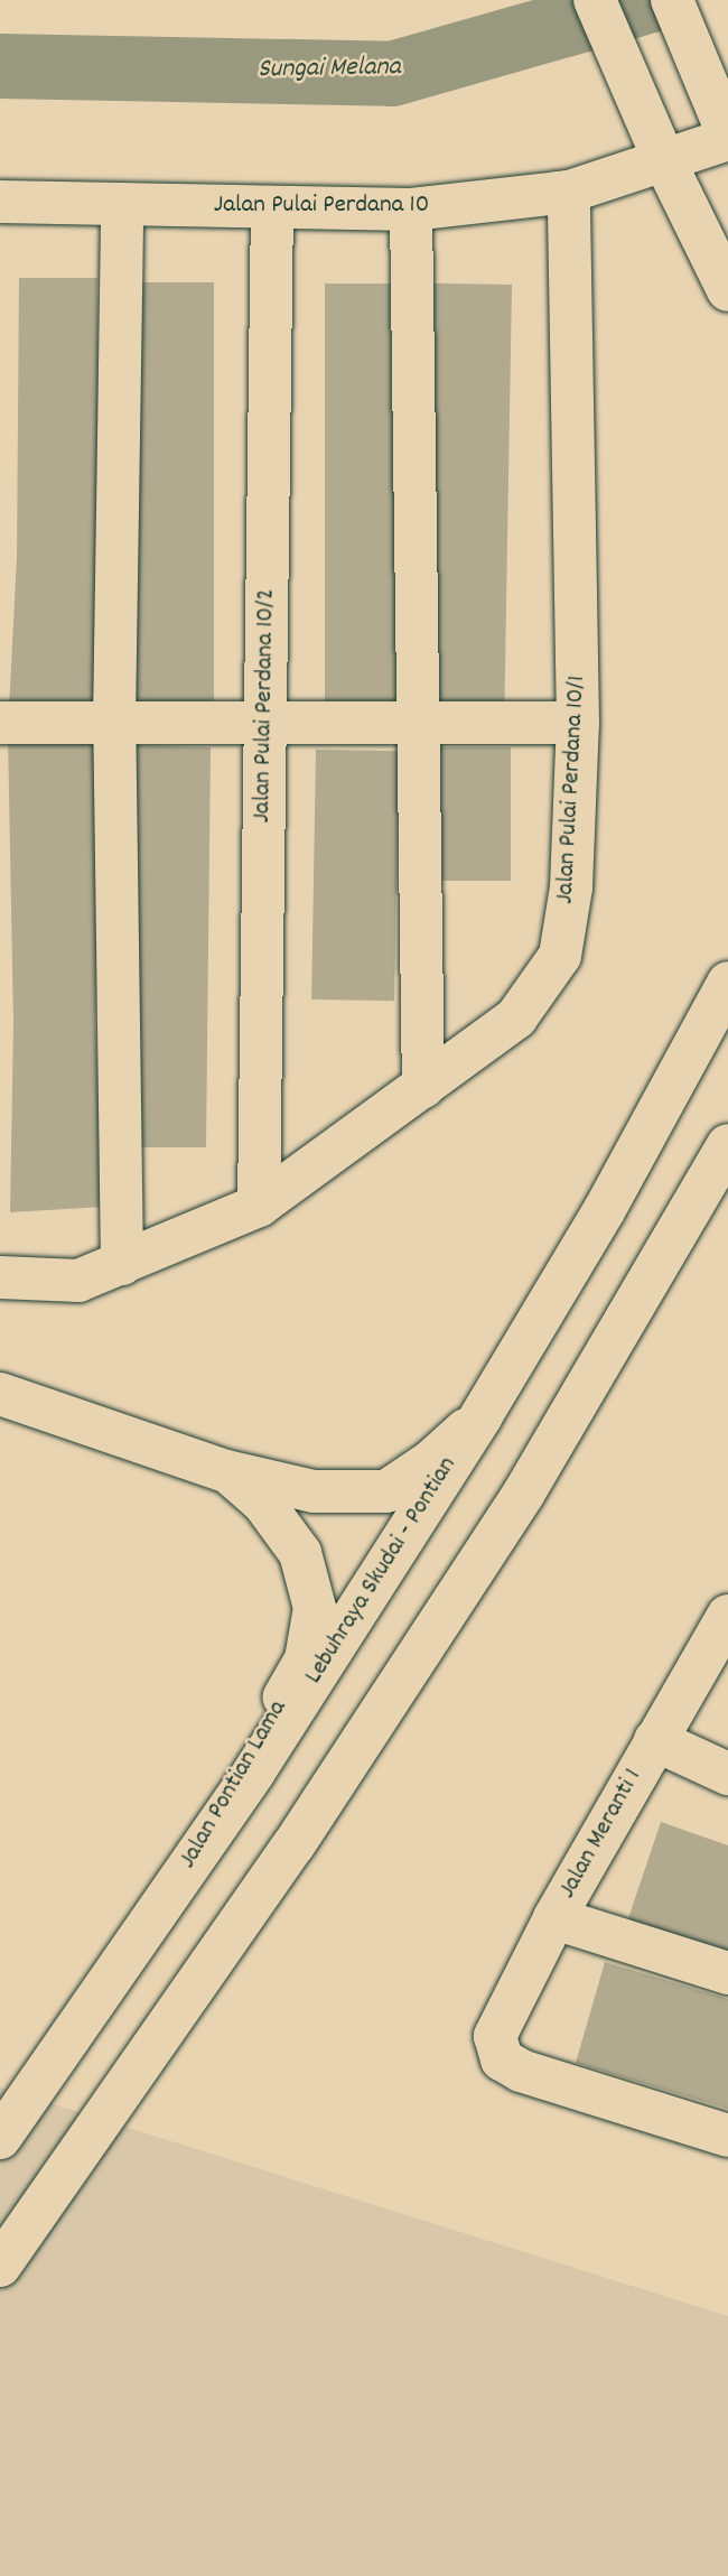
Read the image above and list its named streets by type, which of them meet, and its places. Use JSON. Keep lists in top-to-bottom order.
{
  "streets": {
    "main road": [
      "Jalan Pulai Perdana 10",
      "Jalan Pulai Perdana 10/2",
      "Jalan Pulai Perdana 10/1",
      "Lebuhraya Skudai - Pontian",
      "Jalan Pontian Lama",
      "Jalan Meranti 1"
    ]
  },
  "crossings": [
    ["Jalan Pulai Perdana 10", "Jalan Pulai Perdana 10/2"],
    ["Jalan Pulai Perdana 10", "Jalan Pulai Perdana 10/1"],
    ["Jalan Pulai Perdana 10/2", "Jalan Pulai Perdana 10/1"],
    ["Lebuhraya Skudai - Pontian", "Jalan Pontian Lama"]
  ],
  "water": ["Sungai Melana"]
}
